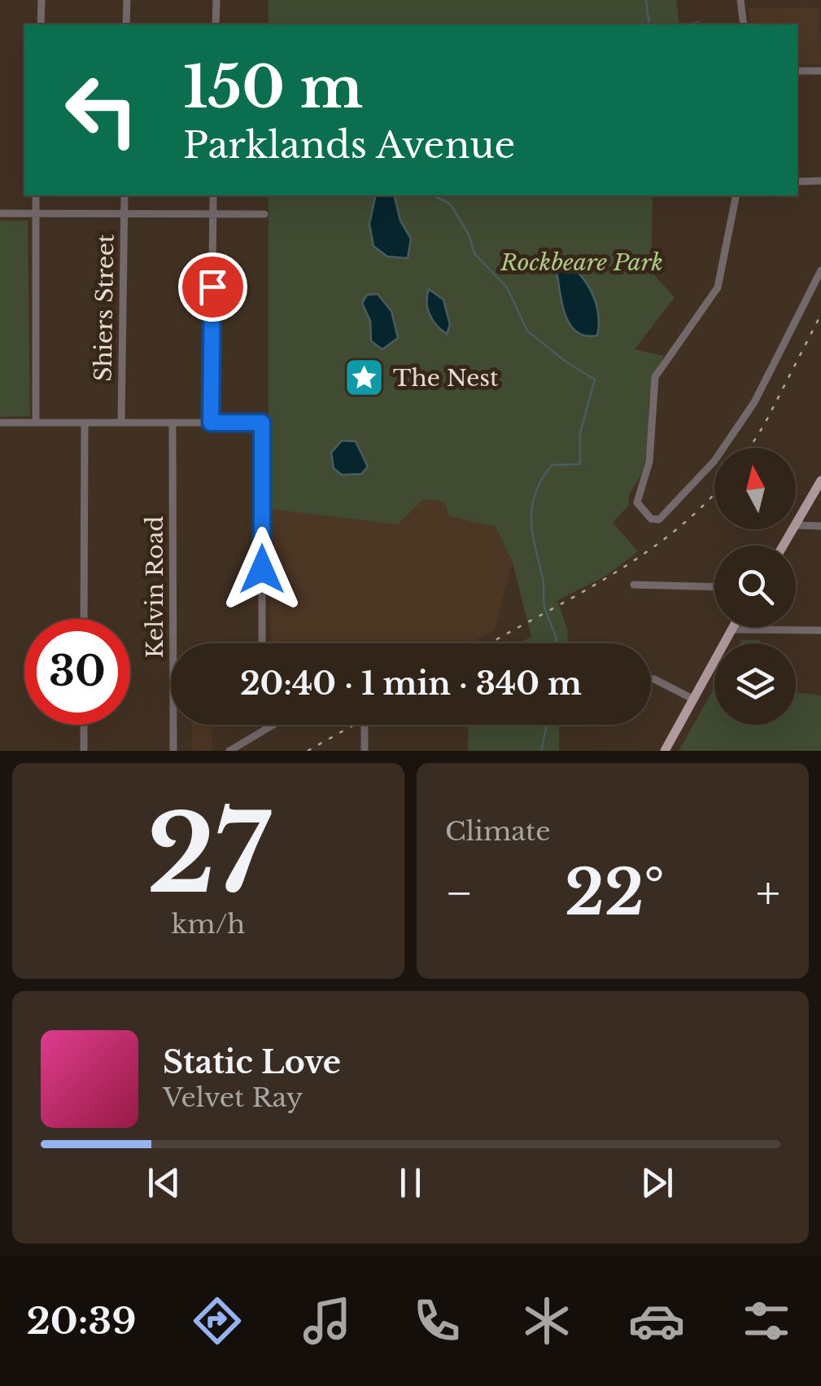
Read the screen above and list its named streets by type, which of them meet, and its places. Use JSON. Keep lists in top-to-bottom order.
{
  "streets": {
    "street": ["Shiers Street", "Kelvin Road"]
  },
  "parks": ["Rockbeare Park"],
  "places": {
    "place": ["The Nest"]
  },
  "north": "top",
  "page": {
    "turn": ["150 m", "Parklands Avenue"],
    "limit": "30",
    "trip": "20:40 · 1 min · 340 m",
    "tile": [
      ["27", "km/h"],
      "Climate"
    ],
    "heat": ["−", "22°", "+"],
    "song": ["Static Love", "Velvet Ray"],
    "tabs": "20:39"
  }
}
